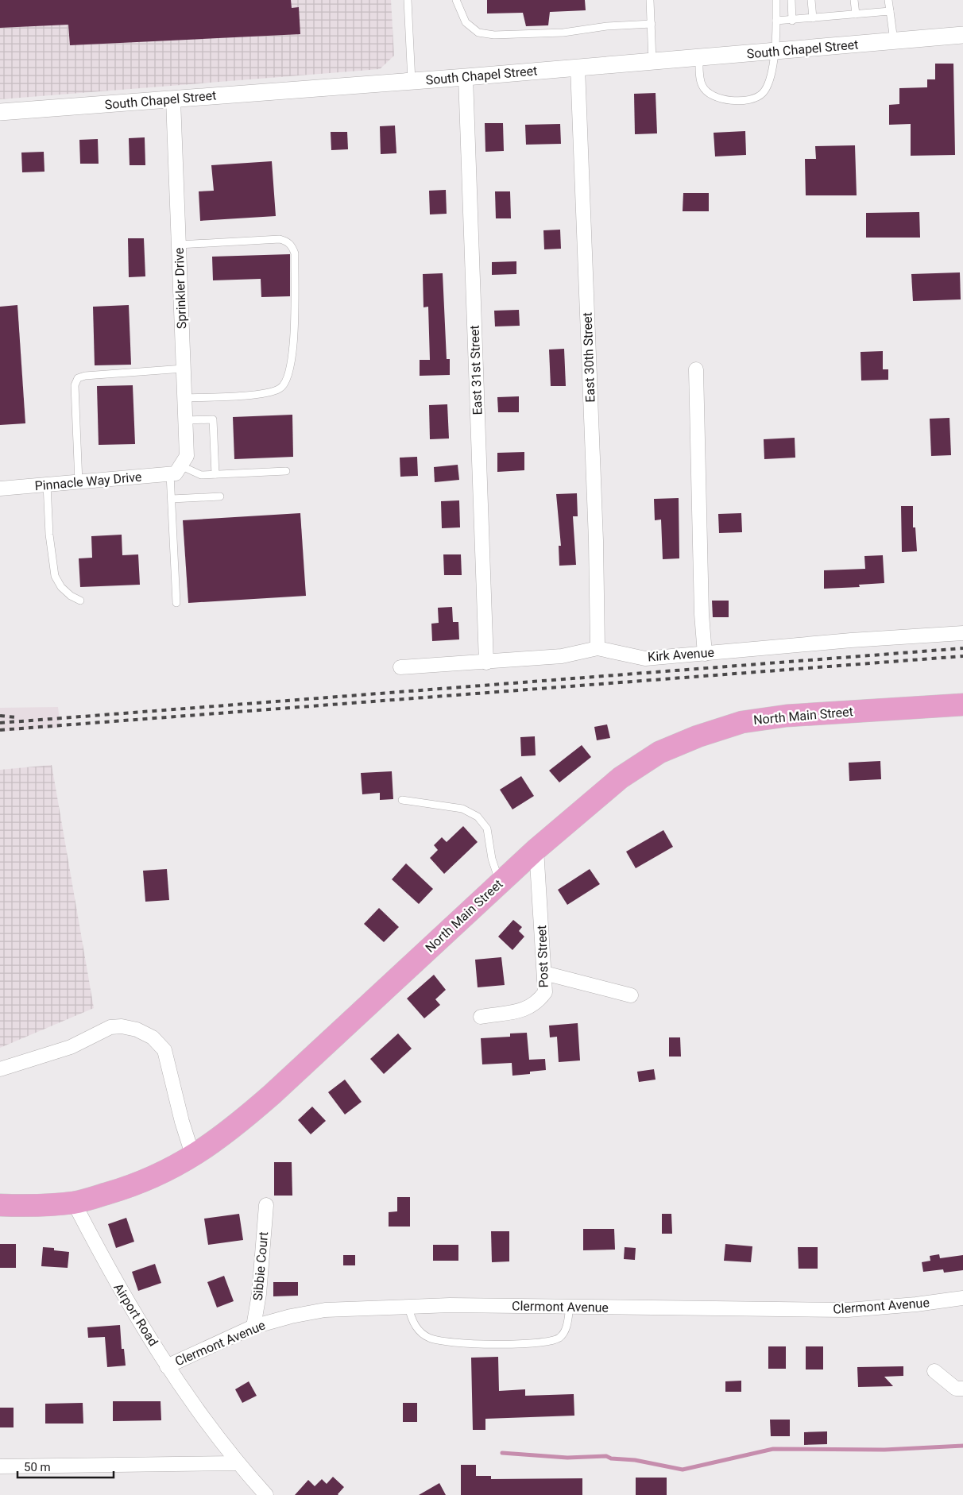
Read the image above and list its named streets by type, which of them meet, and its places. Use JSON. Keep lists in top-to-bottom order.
{
  "streets": {
    "main road": ["North Main Street"],
    "street": [
      "South Chapel Street",
      "Sprinkler Drive",
      "East 30th Street",
      "East 31st Street",
      "Pinnacle Way Drive",
      "Kirk Avenue",
      "Post Street",
      "Sibbie Court",
      "Clermont Avenue",
      "Airport Road"
    ]
  },
  "crossings": [
    ["South Chapel Street", "Sprinkler Drive"],
    ["South Chapel Street", "East 30th Street"],
    ["South Chapel Street", "East 31st Street"],
    ["Sprinkler Drive", "Pinnacle Way Drive"],
    ["East 30th Street", "Kirk Avenue"],
    ["East 31st Street", "Kirk Avenue"],
    ["North Main Street", "Post Street"],
    ["North Main Street", "Airport Road"],
    ["Sibbie Court", "Clermont Avenue"],
    ["Clermont Avenue", "Airport Road"]
  ],
  "scale_bar": "50 m"
}
